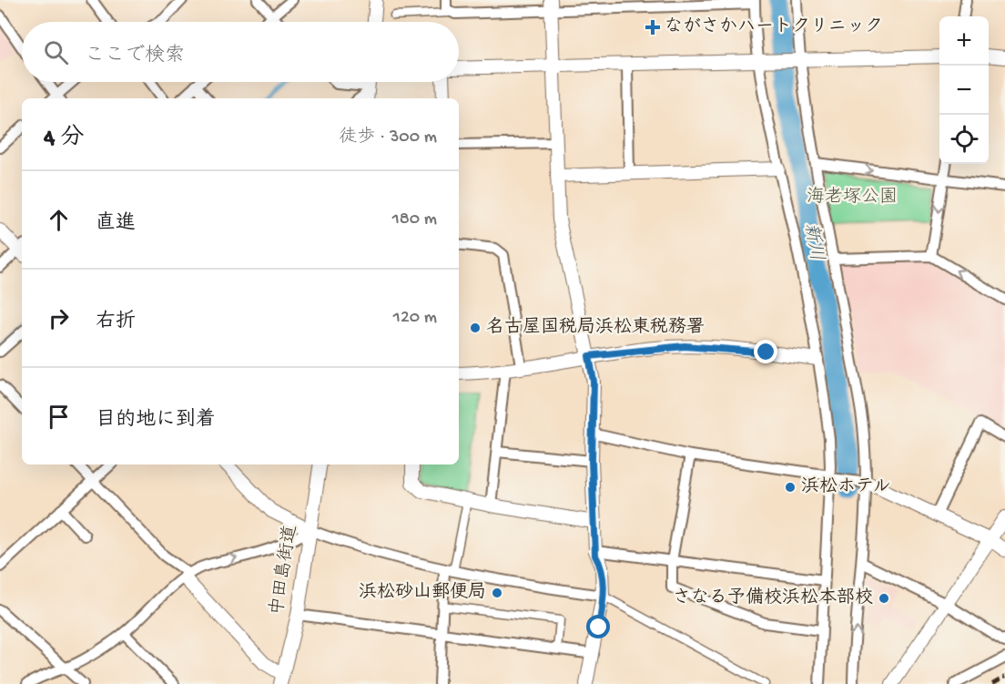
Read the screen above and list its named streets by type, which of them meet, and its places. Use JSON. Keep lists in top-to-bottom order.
{
  "streets": {
    "street": ["中田島街道"]
  },
  "water": ["新川"],
  "parks": ["海老塚公園"],
  "places": {
    "health": ["ながさかハートクリニック"],
    "other": [
      "名古屋国税局浜松東税務署",
      "浜松ホテル",
      "浜松砂山郵便局",
      "さなる予備校浜松本部校"
    ]
  },
  "page": {
    "map_buttons": ["+", "−"],
    "search": "ここで検索",
    "heading": ["4 分", "徒歩 · 300 m"],
    "list": [
      ["直進", "180 m"],
      ["右折", "120 m"],
      "目的地に到着"
    ]
  }
}
